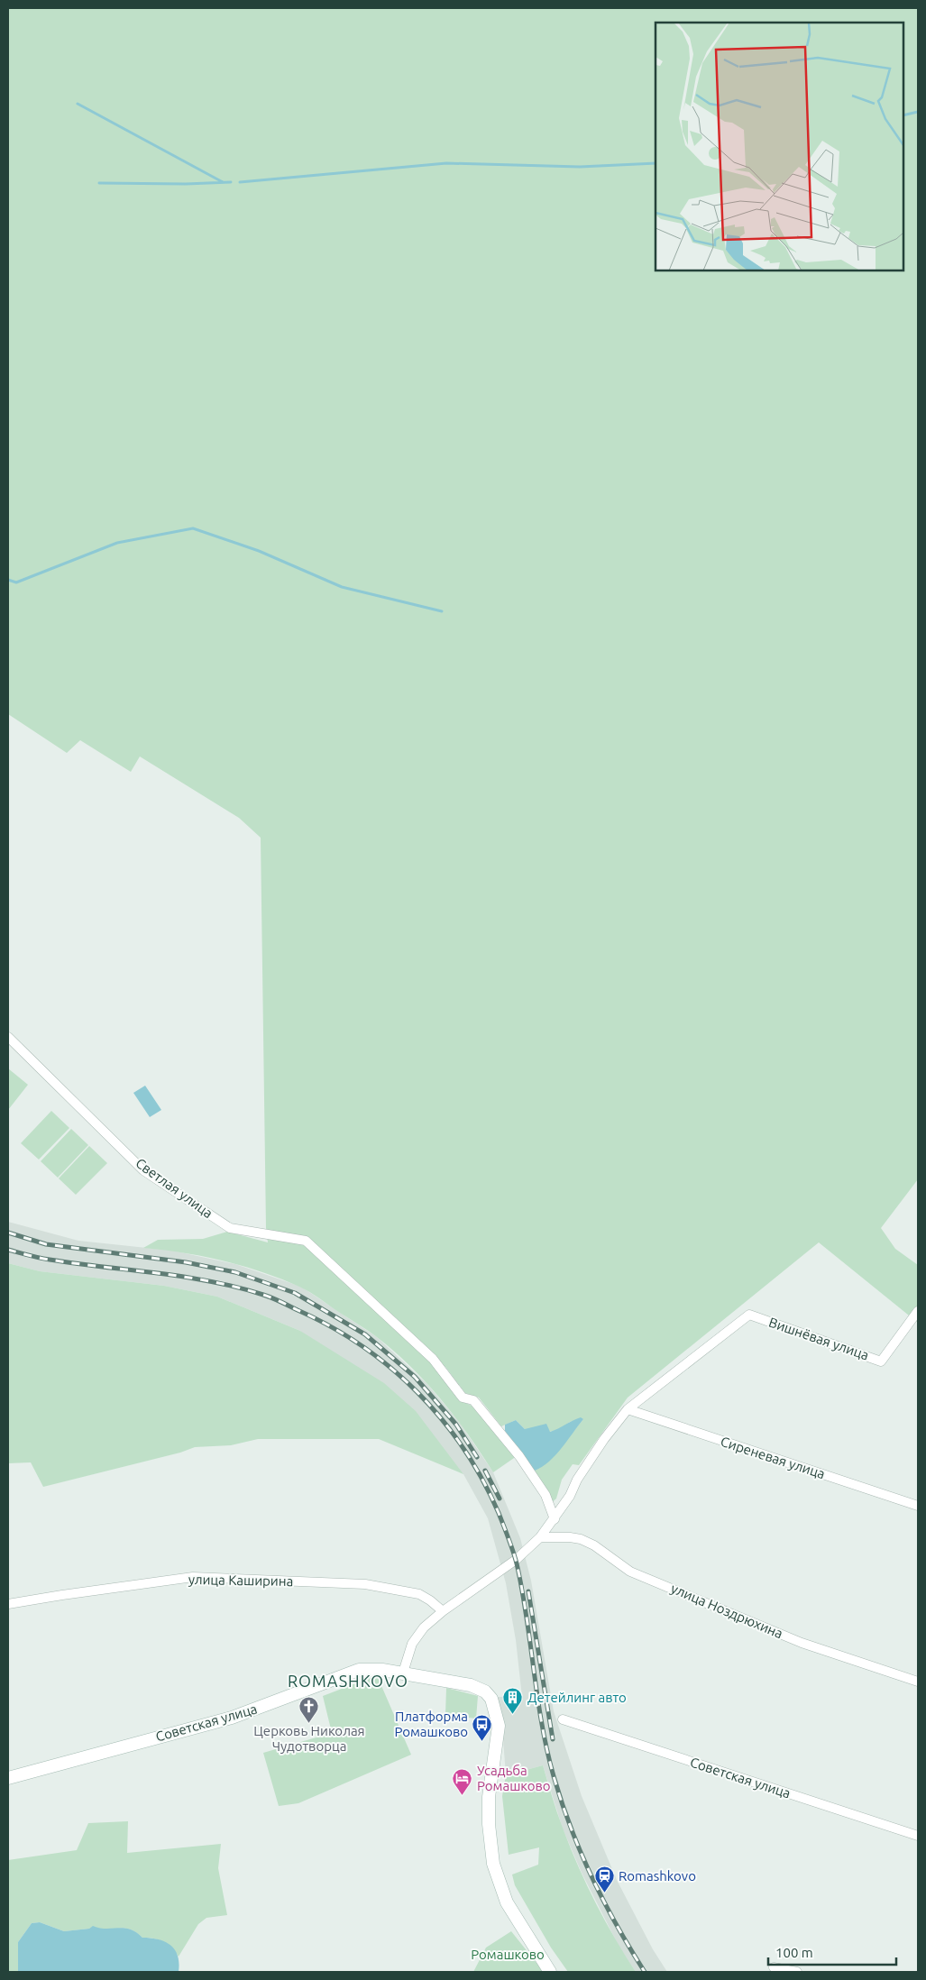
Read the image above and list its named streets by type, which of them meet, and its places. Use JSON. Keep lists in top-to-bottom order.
{
  "streets": {
    "street": [
      "Светлая улица",
      "Вишнёвая улица",
      "Сиреневая улица",
      "улица Каширина",
      "улица Ноздрюхина",
      "Советская улица"
    ]
  },
  "crossings": [
    ["Вишнёвая улица", "Сиреневая улица"]
  ],
  "districts": ["ROMASHKOVO"],
  "parks": ["Ромашково"],
  "places": {
    "building": ["Детейлинг авто"],
    "church": ["Церковь Николая Чудотворца"],
    "bus stop": ["Платформа Ромашково"],
    "hotel": ["Усадьба Ромашково"],
    "station": ["Romashkovo"]
  },
  "scale_bar": "100 m"
}
